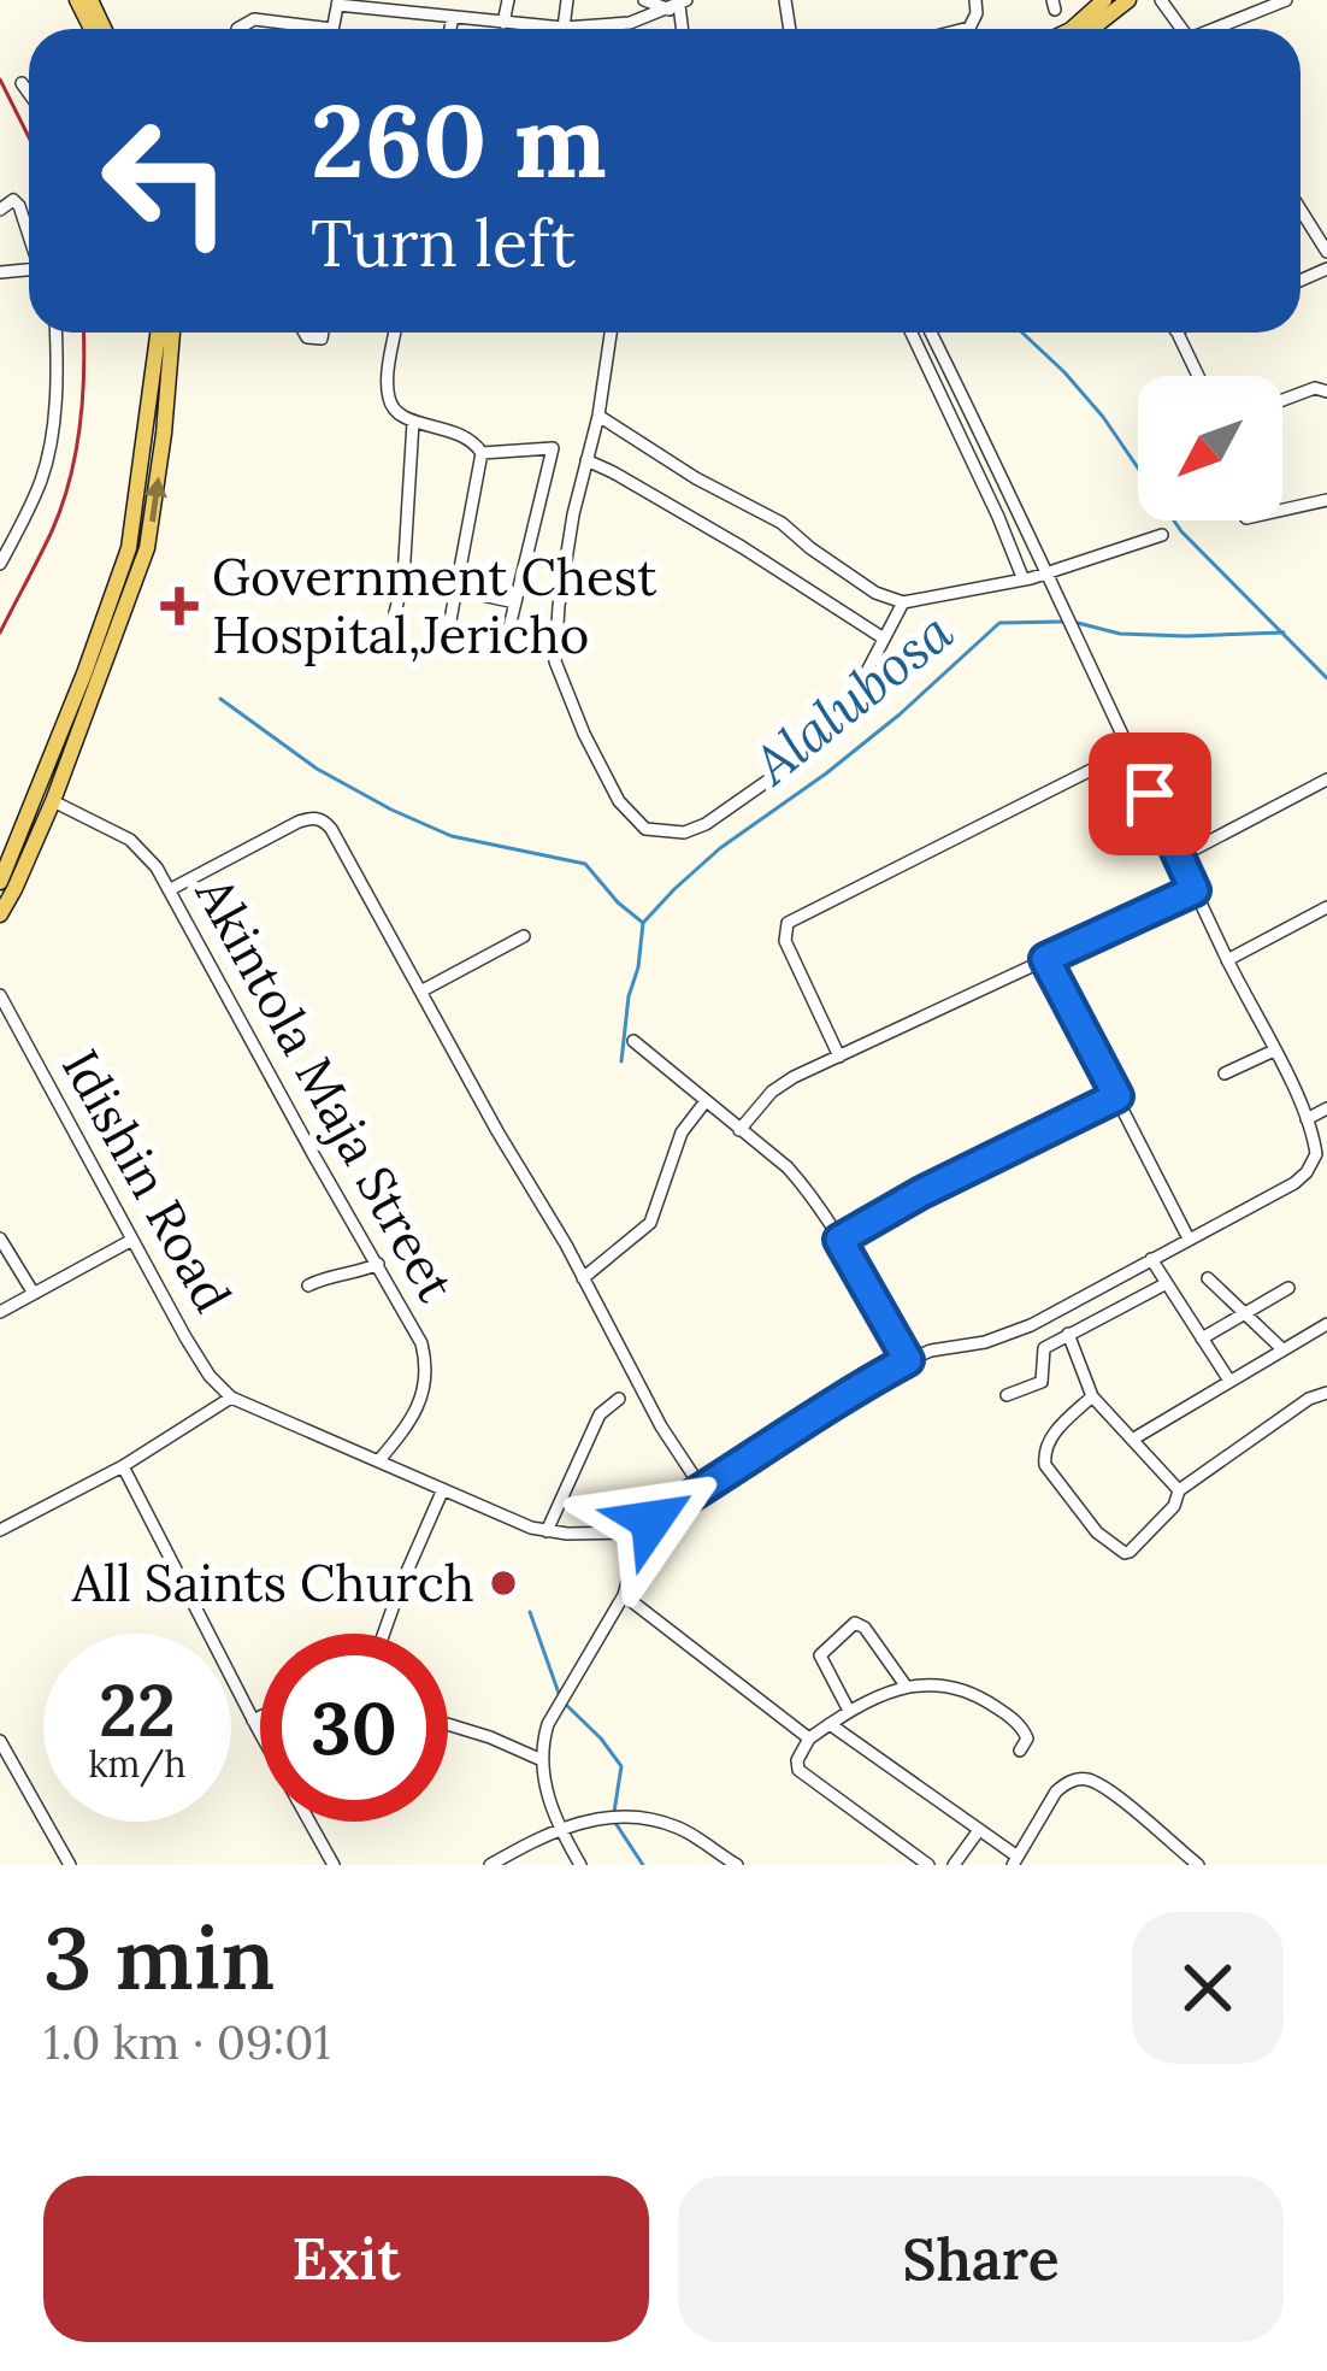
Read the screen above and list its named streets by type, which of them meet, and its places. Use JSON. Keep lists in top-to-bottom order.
{
  "streets": {
    "street": ["Akintola Maja Street", "Idishin Road"]
  },
  "water": ["Alalubosa"],
  "places": {
    "health": ["Government Chest Hospital,Jericho"],
    "other": ["All Saints Church"]
  },
  "north": "bottom left",
  "page": {
    "turn": ["260 m", "Turn left"],
    "speed": "22 km/h",
    "limit": "30",
    "heading": ["3 min", "1.0 km · 09:01"],
    "buttons": ["Exit", "Share"]
  }
}
